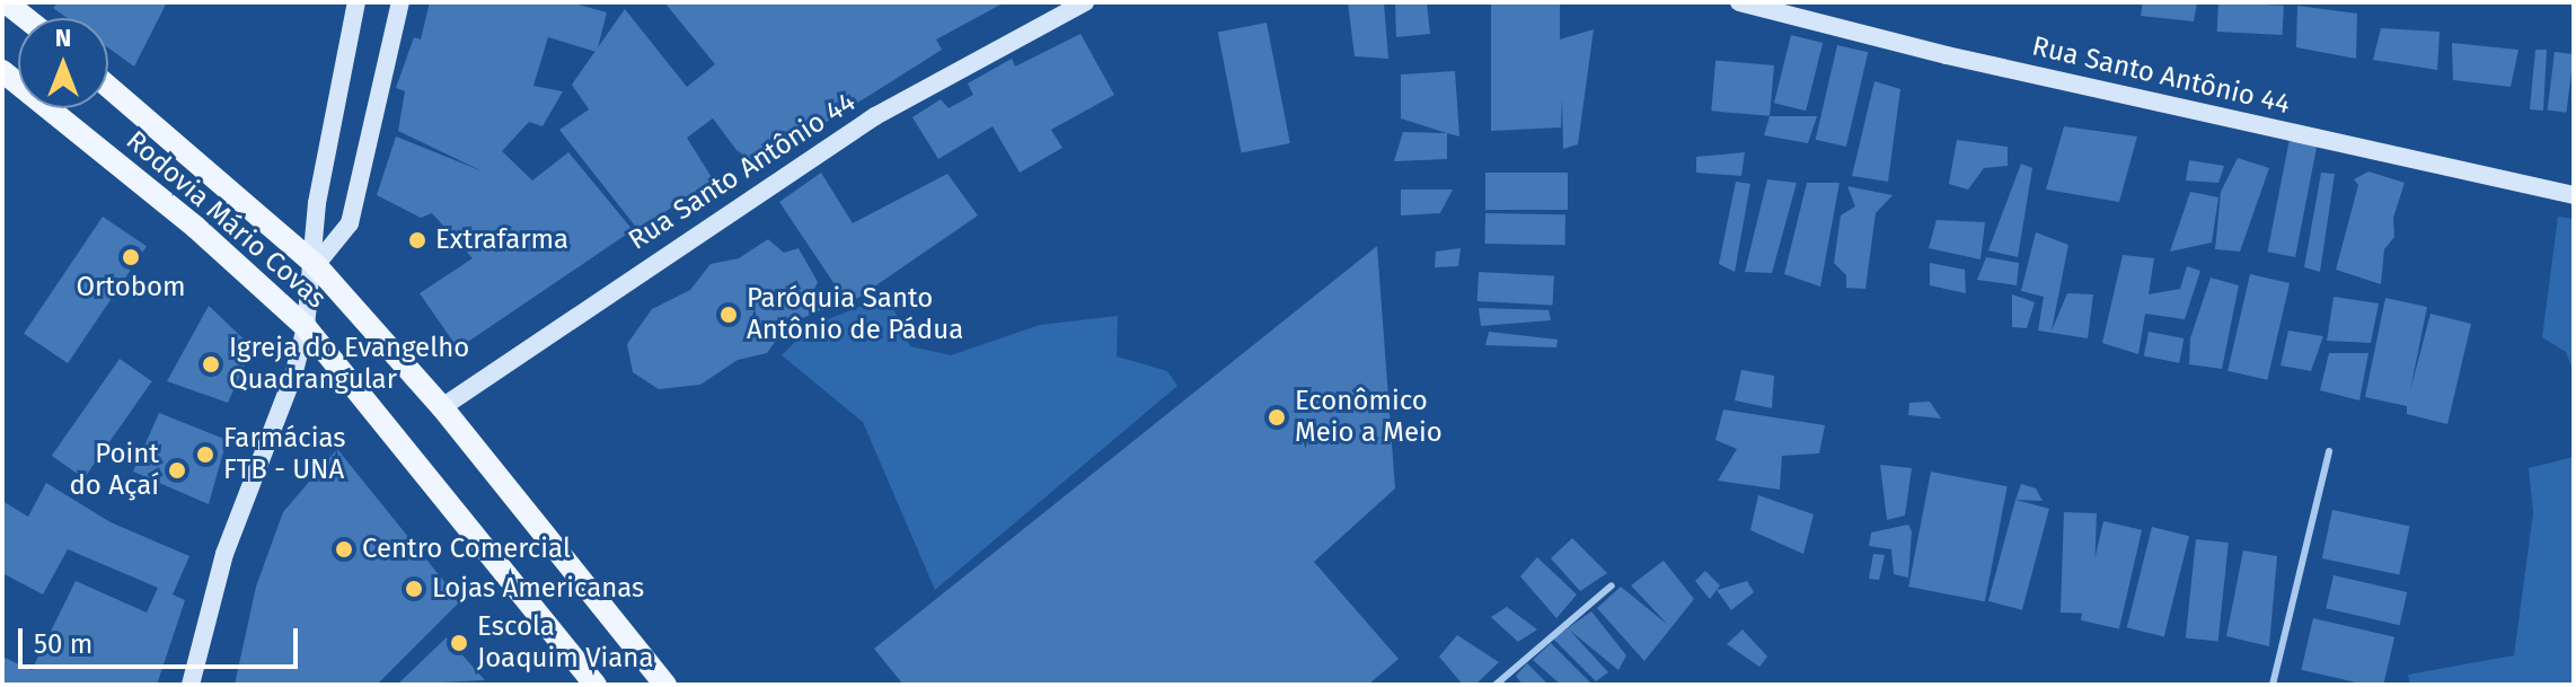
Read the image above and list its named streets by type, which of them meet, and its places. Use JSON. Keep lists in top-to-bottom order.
{
  "streets": {
    "main road": ["Rodovia Mário Covas"],
    "street": ["Rua Santo Antônio 44"]
  },
  "crossings": [
    ["Rua Santo Antônio 44", "Rodovia Mário Covas"]
  ],
  "places": [
    "Extrafarma",
    "Ortobom",
    "Paróquia Santo Antônio de Pádua",
    "Igreja do Evangelho Quadrangular",
    "Econômico Meio a Meio",
    "Farmácias FTB - UNA",
    "Point do Açaí",
    "Centro Comercial",
    "Lojas Americanas",
    "Escola Joaquim Viana"
  ],
  "scale_bar": "50 m",
  "north": "top"
}
